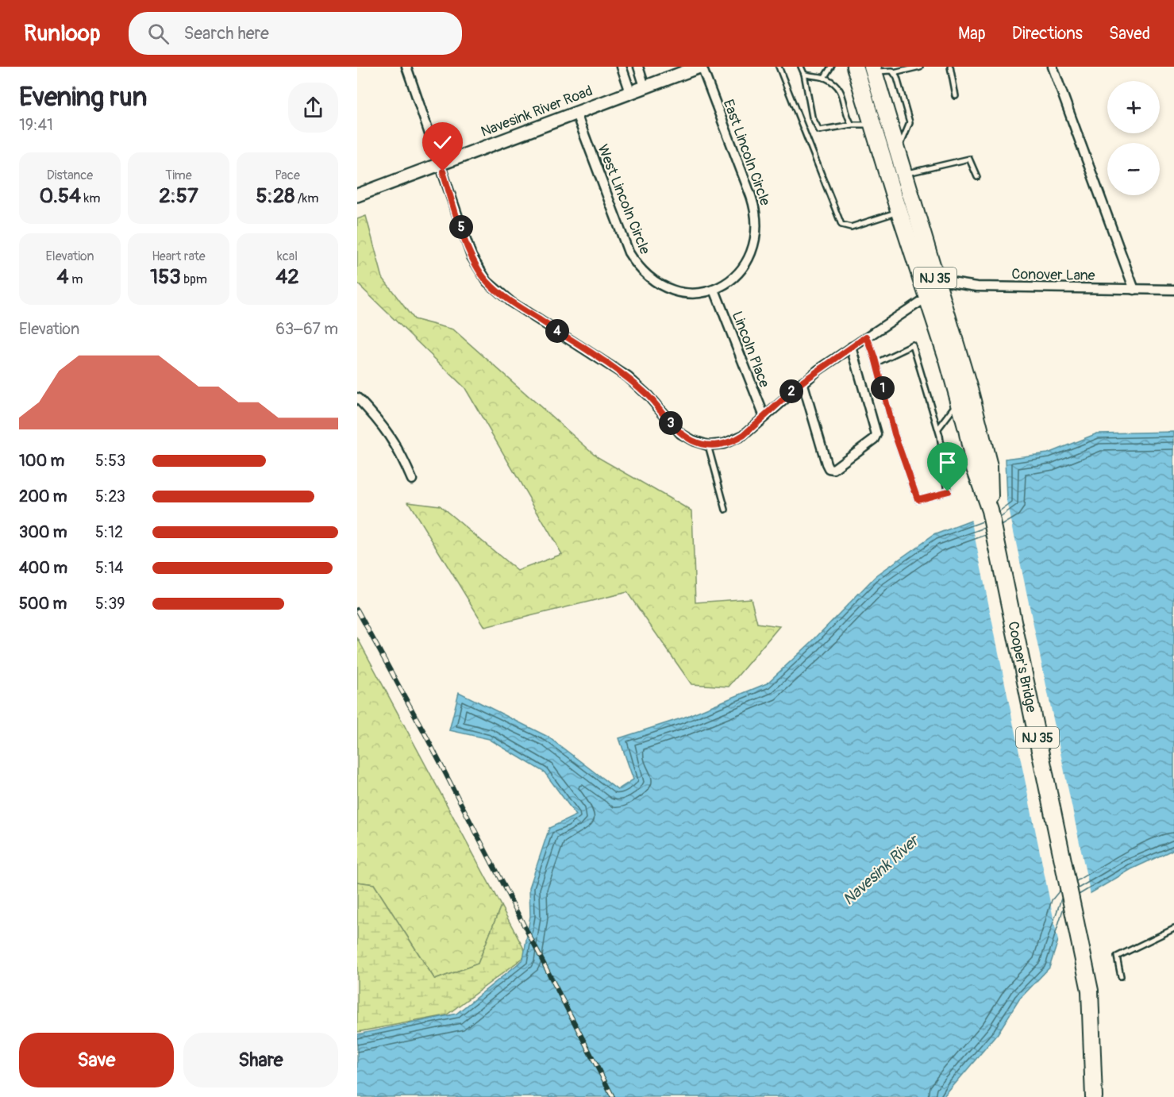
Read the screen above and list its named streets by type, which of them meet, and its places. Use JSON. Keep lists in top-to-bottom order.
{
  "streets": {
    "highway": ["NJ 35", "Cooper's Bridge"],
    "main road": ["Navesink River Road"],
    "street": [
      "East Lincoln Circle",
      "West Lincoln Circle",
      "Conover Lane",
      "Lincoln Place"
    ]
  },
  "crossings": [
    ["Navesink River Road", "East Lincoln Circle"],
    ["Navesink River Road", "West Lincoln Circle"],
    ["East Lincoln Circle", "West Lincoln Circle"],
    ["East Lincoln Circle", "Lincoln Place"],
    ["West Lincoln Circle", "Lincoln Place"],
    ["Conover Lane", "NJ 35"],
    ["NJ 35", "Cooper's Bridge"]
  ],
  "water": ["Navesink River"],
  "page": {
    "header": "Runloop",
    "search": "Search here",
    "nav": ["Map", "Directions", "Saved"],
    "heading": ["Evening run", "19:41"],
    "map_buttons": ["+", "−"],
    "stats": [
      ["Distance", "0.54 km"],
      ["Time", "2:57"],
      ["Pace", "5:28 /km"],
      ["Elevation", "4 m"],
      ["Heart rate", "153 bpm"],
      ["kcal", "42"]
    ],
    "pins": [
      "5",
      "4",
      "1",
      "2",
      "3"
    ],
    "chart": ["Elevation", "63–67 m"],
    "list": [
      {
        "name": "100 m",
        "note": "5:53"
      },
      {
        "name": "200 m",
        "note": "5:23"
      },
      {
        "name": "300 m",
        "note": "5:12"
      },
      {
        "name": "400 m",
        "note": "5:14"
      },
      {
        "name": "500 m",
        "note": "5:39"
      }
    ],
    "buttons": ["Save", "Share"]
  }
}
